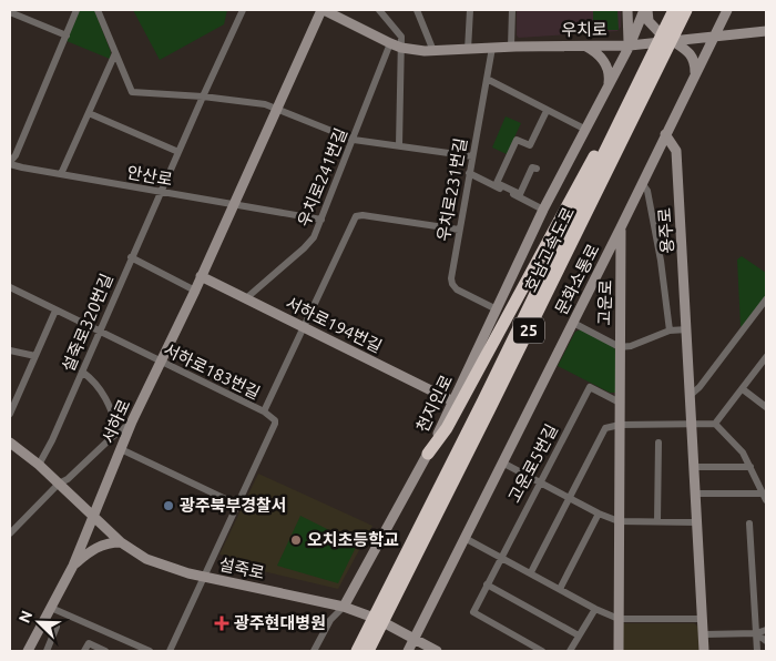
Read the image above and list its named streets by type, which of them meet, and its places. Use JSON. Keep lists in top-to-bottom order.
{
  "streets": {
    "highway": ["호남고속도로", "25"],
    "street": [
      "우치로",
      "안산로",
      "우치로241번길",
      "우치로231번길",
      "용주로",
      "문화소통로",
      "고운로",
      "설죽로320번길",
      "서하로194번길",
      "서하로183번길",
      "천지인로",
      "서하로",
      "고운로5번길",
      "설죽로"
    ]
  },
  "crossings": [
    ["우치로", "우치로241번길"],
    ["우치로", "우치로231번길"],
    ["우치로", "문화소통로"],
    ["우치로", "천지인로"],
    ["우치로", "서하로"],
    ["안산로", "설죽로320번길"],
    ["안산로", "서하로"],
    ["우치로241번길", "서하로194번길"],
    ["우치로231번길", "서하로183번길"],
    ["우치로231번길", "천지인로"],
    ["용주로", "문화소통로"],
    ["용주로", "고운로"],
    ["문화소통로", "고운로"],
    ["문화소통로", "설죽로"],
    ["고운로", "고운로5번길"],
    ["설죽로320번길", "서하로183번길"],
    ["설죽로320번길", "설죽로"],
    ["서하로194번길", "서하로183번길"],
    ["서하로194번길", "천지인로"],
    ["서하로194번길", "서하로"],
    ["서하로183번길", "서하로"],
    ["천지인로", "설죽로"],
    ["서하로", "설죽로"]
  ],
  "places": {
    "other": ["광주북부경찰서", "오치초등학교"],
    "health": ["광주현대병원"]
  },
  "north": "top left"
}
